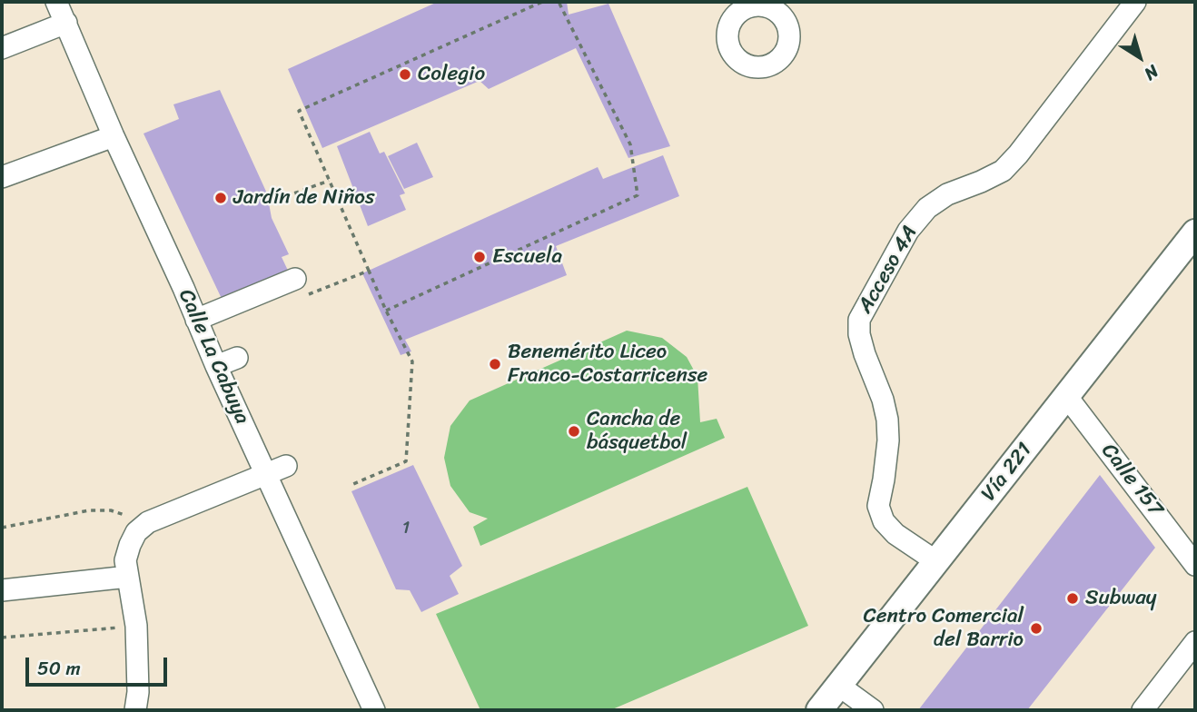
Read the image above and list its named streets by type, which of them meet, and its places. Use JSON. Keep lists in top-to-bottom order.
{
  "streets": {
    "main road": ["Vía 221"],
    "street": ["Acceso 4A", "Calle La Cabuya", "Calle 157"]
  },
  "crossings": [
    ["Acceso 4A", "Vía 221"],
    ["Vía 221", "Calle 157"]
  ],
  "places": [
    "Colegio",
    "Jardín de Niños",
    "Escuela",
    "Benemérito Liceo Franco-Costarricense",
    "Cancha de básquetbol",
    "Subway",
    "Centro Comercial del Barrio"
  ],
  "house_numbers": ["1"],
  "scale_bar": "50 m",
  "north": "bottom right"
}
